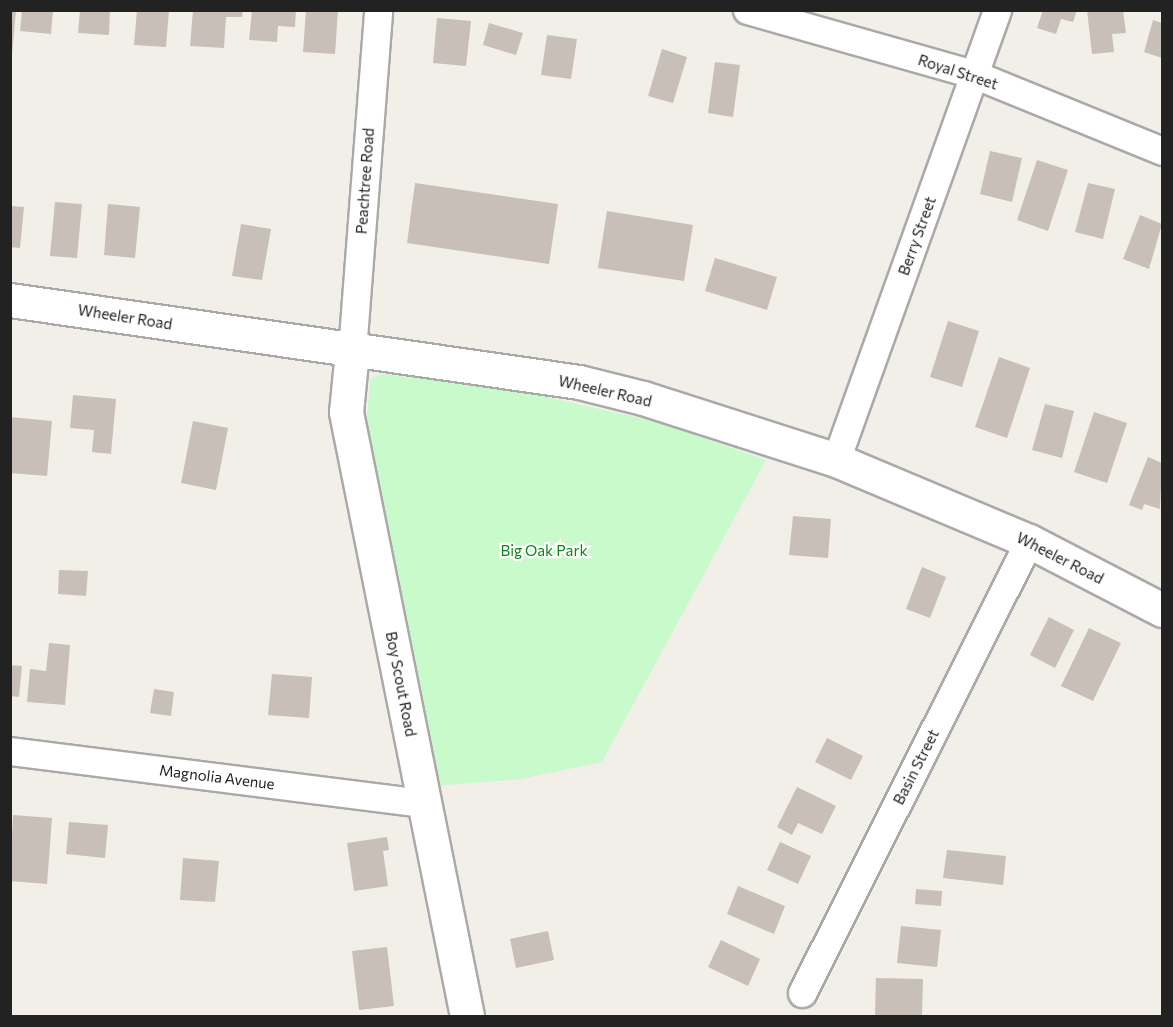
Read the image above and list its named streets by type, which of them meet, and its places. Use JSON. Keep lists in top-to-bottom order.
{
  "streets": {
    "street": [
      "Royal Street",
      "Peachtree Road",
      "Berry Street",
      "Wheeler Road",
      "Boy Scout Road",
      "Basin Street",
      "Magnolia Avenue"
    ]
  },
  "crossings": [
    ["Royal Street", "Berry Street"],
    ["Peachtree Road", "Wheeler Road"],
    ["Peachtree Road", "Boy Scout Road"],
    ["Berry Street", "Wheeler Road"],
    ["Wheeler Road", "Boy Scout Road"],
    ["Wheeler Road", "Basin Street"],
    ["Boy Scout Road", "Magnolia Avenue"]
  ],
  "parks": ["Big Oak Park"]
}
